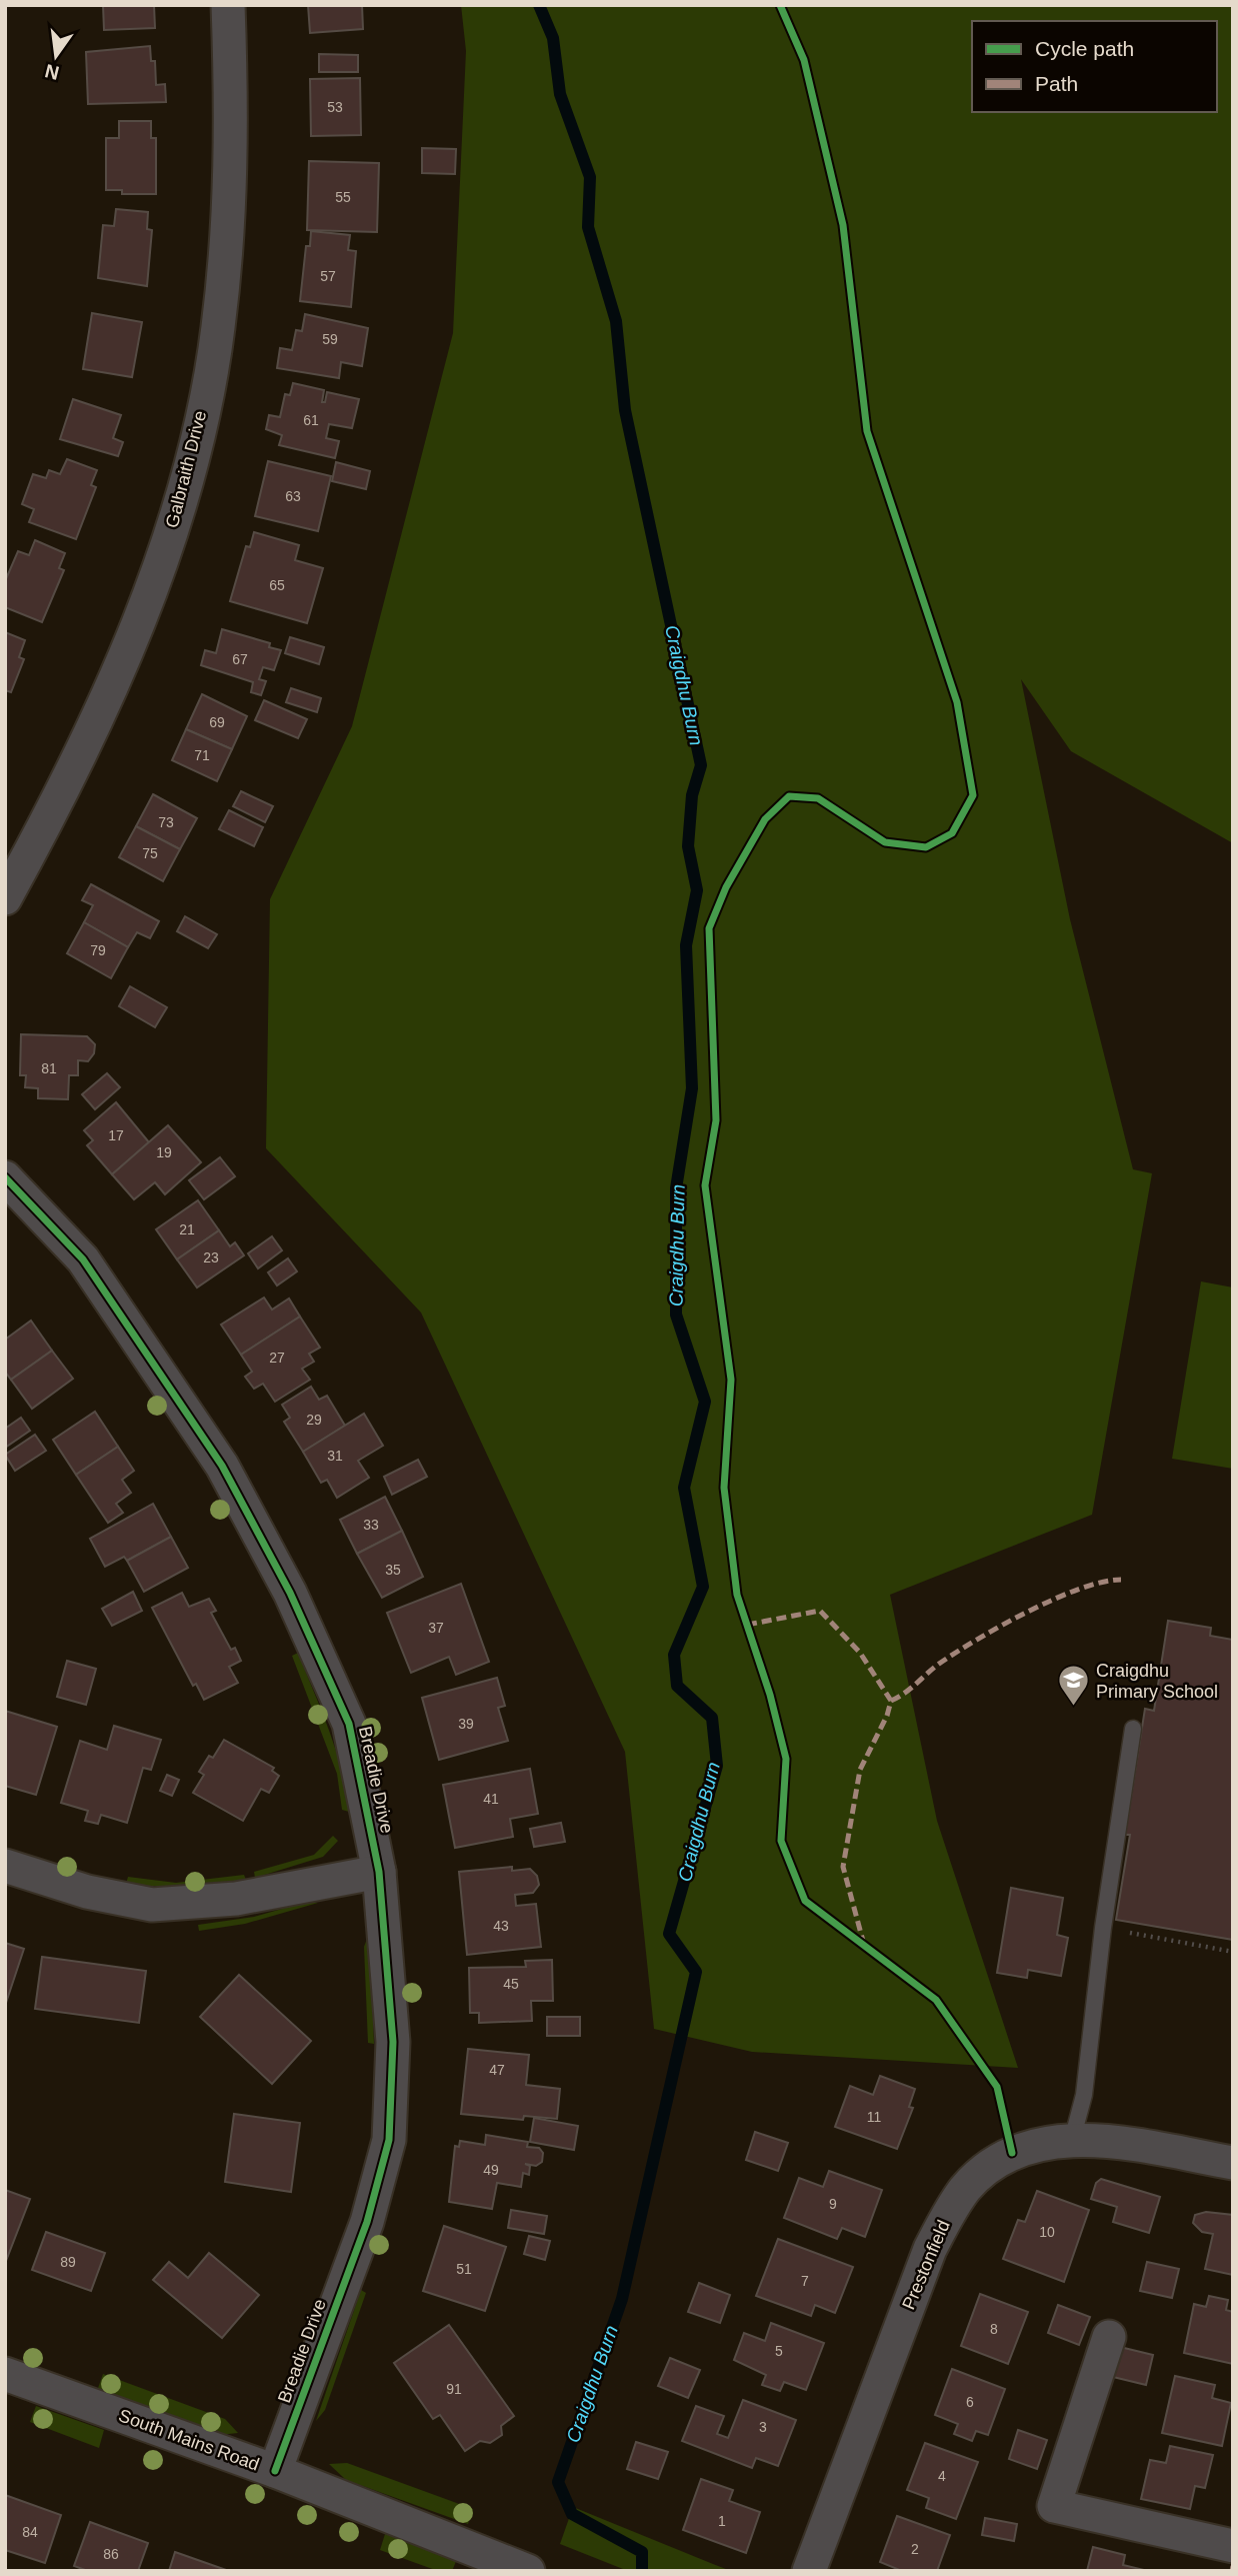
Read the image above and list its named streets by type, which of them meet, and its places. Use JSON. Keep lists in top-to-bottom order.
{
  "streets": {
    "street": [
      "Galbraith Drive",
      "Breadie Drive",
      "Prestonfield",
      "South Mains Road"
    ]
  },
  "crossings": [
    ["Breadie Drive", "South Mains Road"]
  ],
  "water": ["Craigdhu Burn"],
  "places": {
    "school or university": ["Craigdhu Primary School"]
  },
  "house_numbers": [
    "53",
    "55",
    "57",
    "59",
    "61",
    "63",
    "65",
    "67",
    "69",
    "71",
    "73",
    "75",
    "79",
    "81",
    "17",
    "19",
    "21",
    "23",
    "27",
    "29",
    "31",
    "33",
    "35",
    "37",
    "39",
    "41",
    "43",
    "45",
    "47",
    "11",
    "49",
    "9",
    "10",
    "89",
    "51",
    "7",
    "8",
    "5",
    "91",
    "6",
    "3",
    "4",
    "1",
    "84",
    "2",
    "86"
  ],
  "legend": ["Cycle path", "Path"],
  "north": "bottom"
}
